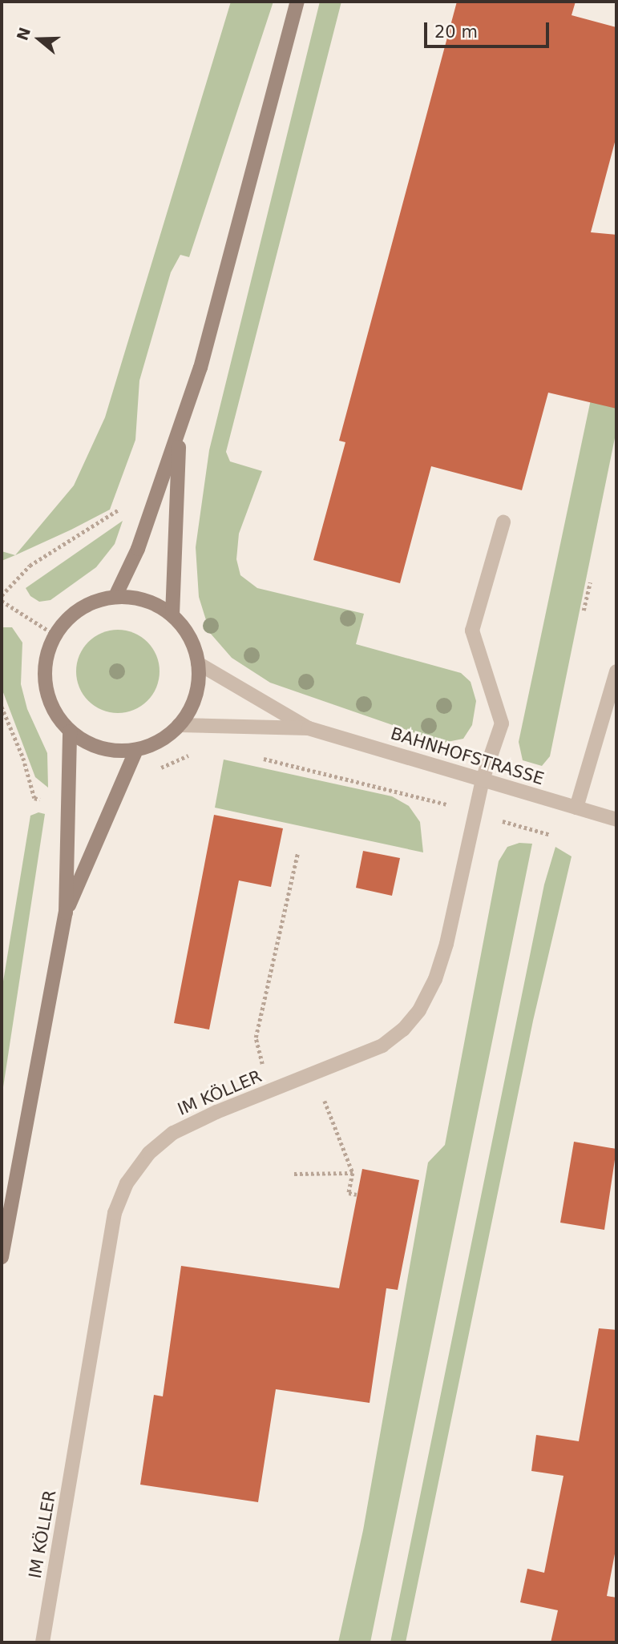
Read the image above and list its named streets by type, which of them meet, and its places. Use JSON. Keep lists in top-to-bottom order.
{
  "streets": {
    "street": ["BAHNHOFSTRASSE", "IM KÖLLER"]
  },
  "crossings": [
    ["BAHNHOFSTRASSE", "IM KÖLLER"]
  ],
  "scale_bar": "20 m",
  "north": "left"
}
